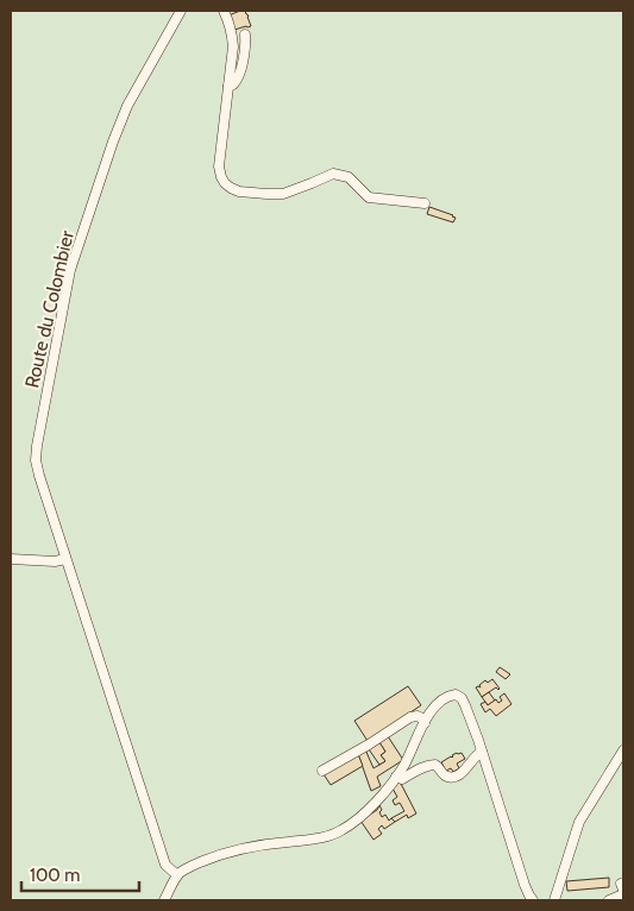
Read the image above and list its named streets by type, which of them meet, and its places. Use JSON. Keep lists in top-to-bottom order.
{
  "streets": {
    "street": ["Route du Colombier"]
  },
  "scale_bar": "100 m"
}
